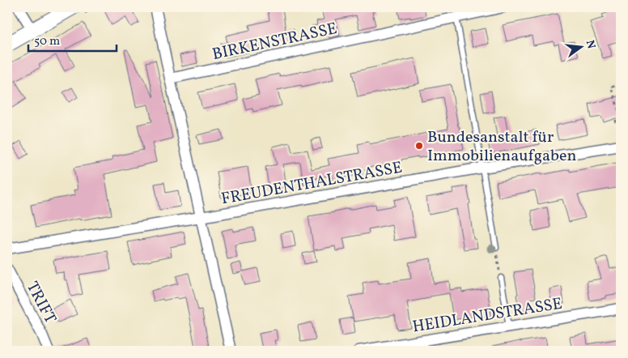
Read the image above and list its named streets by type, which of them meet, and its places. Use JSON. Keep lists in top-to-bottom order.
{
  "streets": {
    "street": [
      "BIRKENSTRASSE",
      "FREUDENTHALSTRASSE",
      "TRIFT",
      "HEIDLANDSTRASSE"
    ]
  },
  "places": ["Bundesanstalt für Immobilienaufgaben"],
  "scale_bar": "50 m",
  "north": "right"
}
